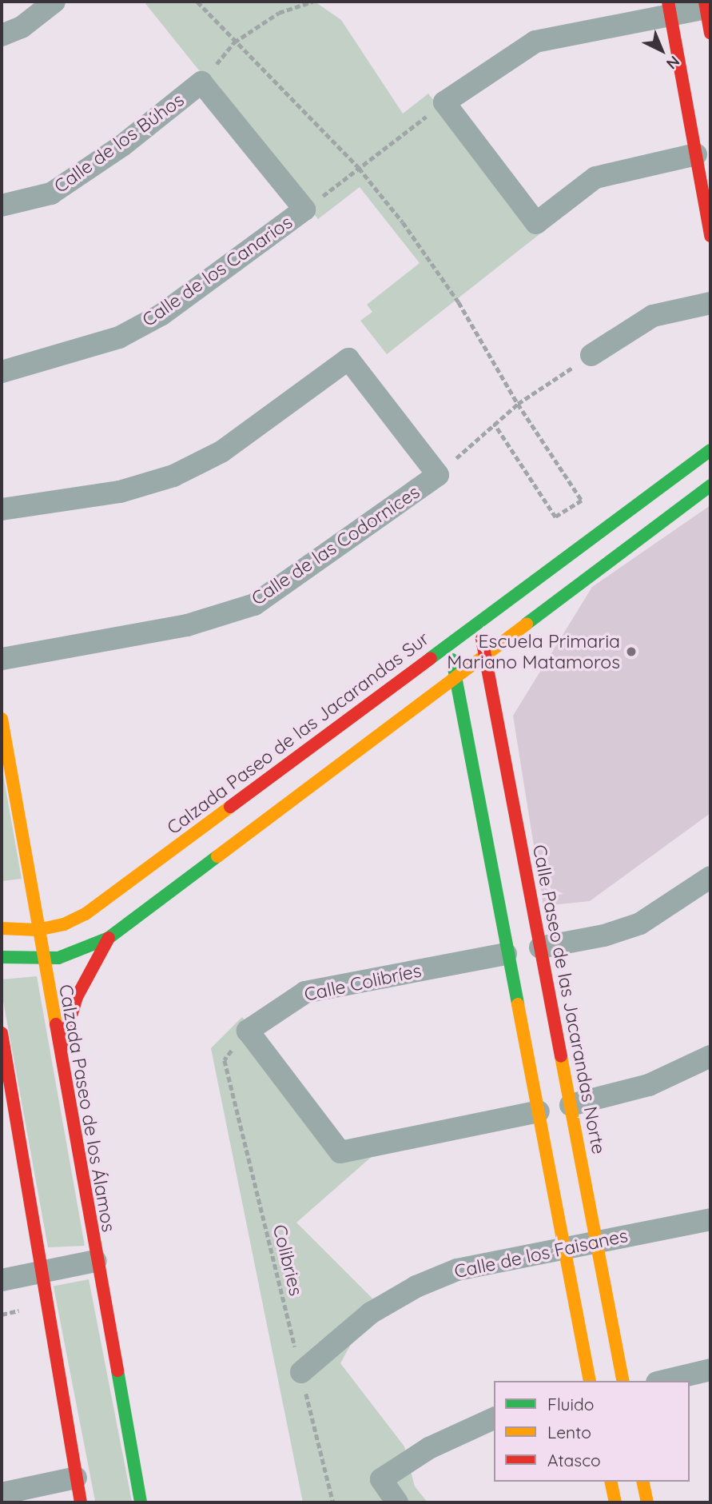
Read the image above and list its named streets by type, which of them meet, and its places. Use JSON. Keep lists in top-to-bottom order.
{
  "streets": {
    "street": [
      "Calle de los Búhos",
      "Calle de los Canarios",
      "Calle de las Codornices",
      "Calzada Paseo de las Jacarandas Sur",
      "Calle Colibríes",
      "Calle Paseo de las Jacarandas Norte",
      "Calzada Paseo de los Álamos",
      "Calle de los Faisanes"
    ],
    "path": ["Colibries"]
  },
  "crossings": [
    ["Calzada Paseo de las Jacarandas Sur", "Calle Paseo de las Jacarandas Norte"],
    ["Calzada Paseo de las Jacarandas Sur", "Calzada Paseo de los Álamos"],
    ["Calle Colibríes", "Colibries"],
    ["Calle Paseo de las Jacarandas Norte", "Calle de los Faisanes"],
    ["Calle de los Faisanes", "Colibries"]
  ],
  "places": ["Escuela Primaria Mariano Matamoros"],
  "legend": ["Fluido", "Lento", "Atasco"],
  "north": "bottom right"
}
